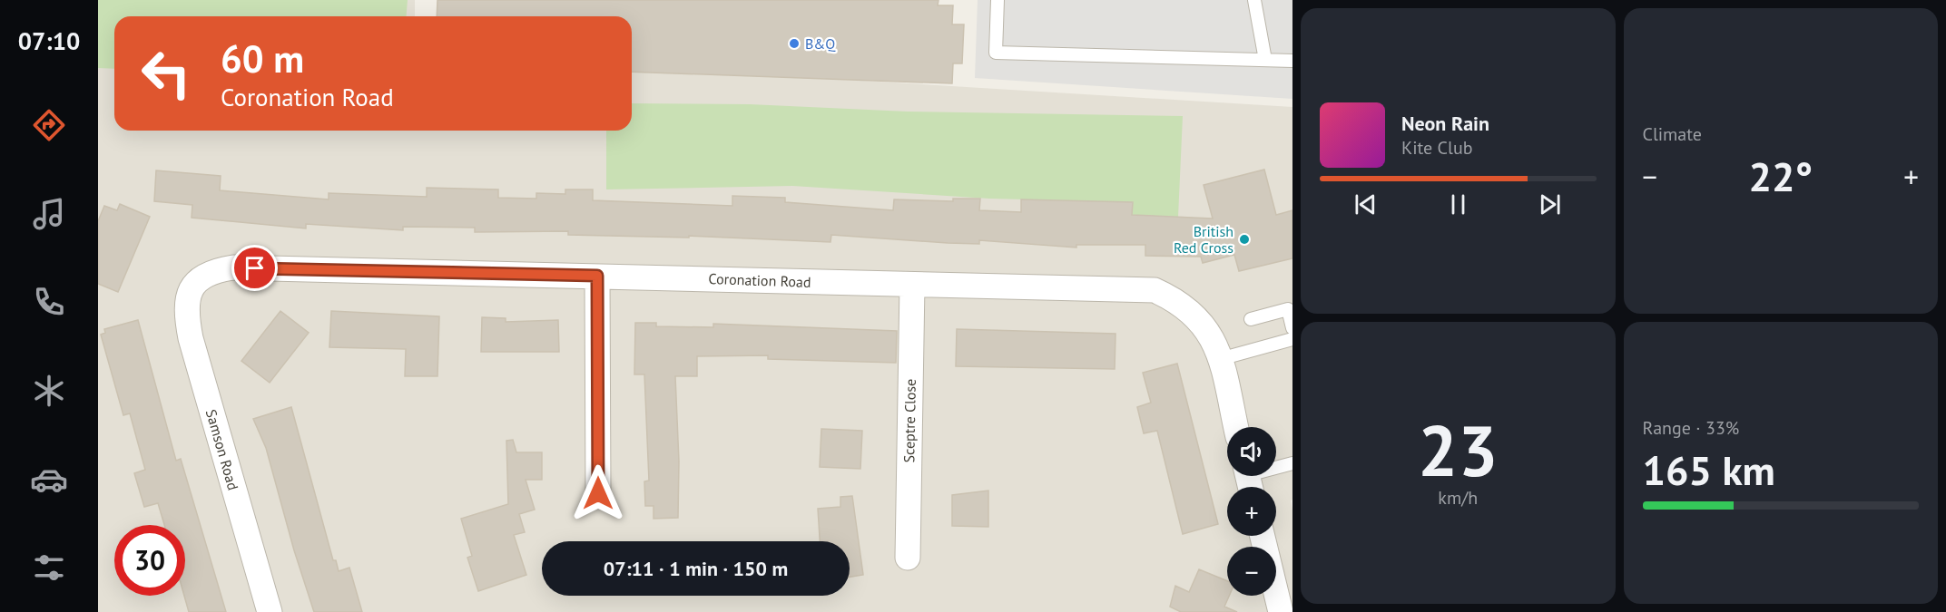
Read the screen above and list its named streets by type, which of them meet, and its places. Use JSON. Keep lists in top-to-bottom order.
{
  "streets": {
    "street": ["Coronation Road", "Sceptre Close", "Samson Road"]
  },
  "crossings": [
    ["Coronation Road", "Sceptre Close"],
    ["Coronation Road", "Samson Road"]
  ],
  "places": ["B&Q", "British Red Cross"],
  "page": {
    "tabs": "07:10",
    "tile": [
      "Climate",
      ["23", "km/h"],
      ["Range · 33%", "165 km"]
    ],
    "turn": ["60 m", "Coronation Road"],
    "song": ["Neon Rain", "Kite Club"],
    "heat": ["−", "22°", "+"],
    "map_buttons": ["+", "−"],
    "limit": "30",
    "trip": "07:11 · 1 min · 150 m"
  }
}
